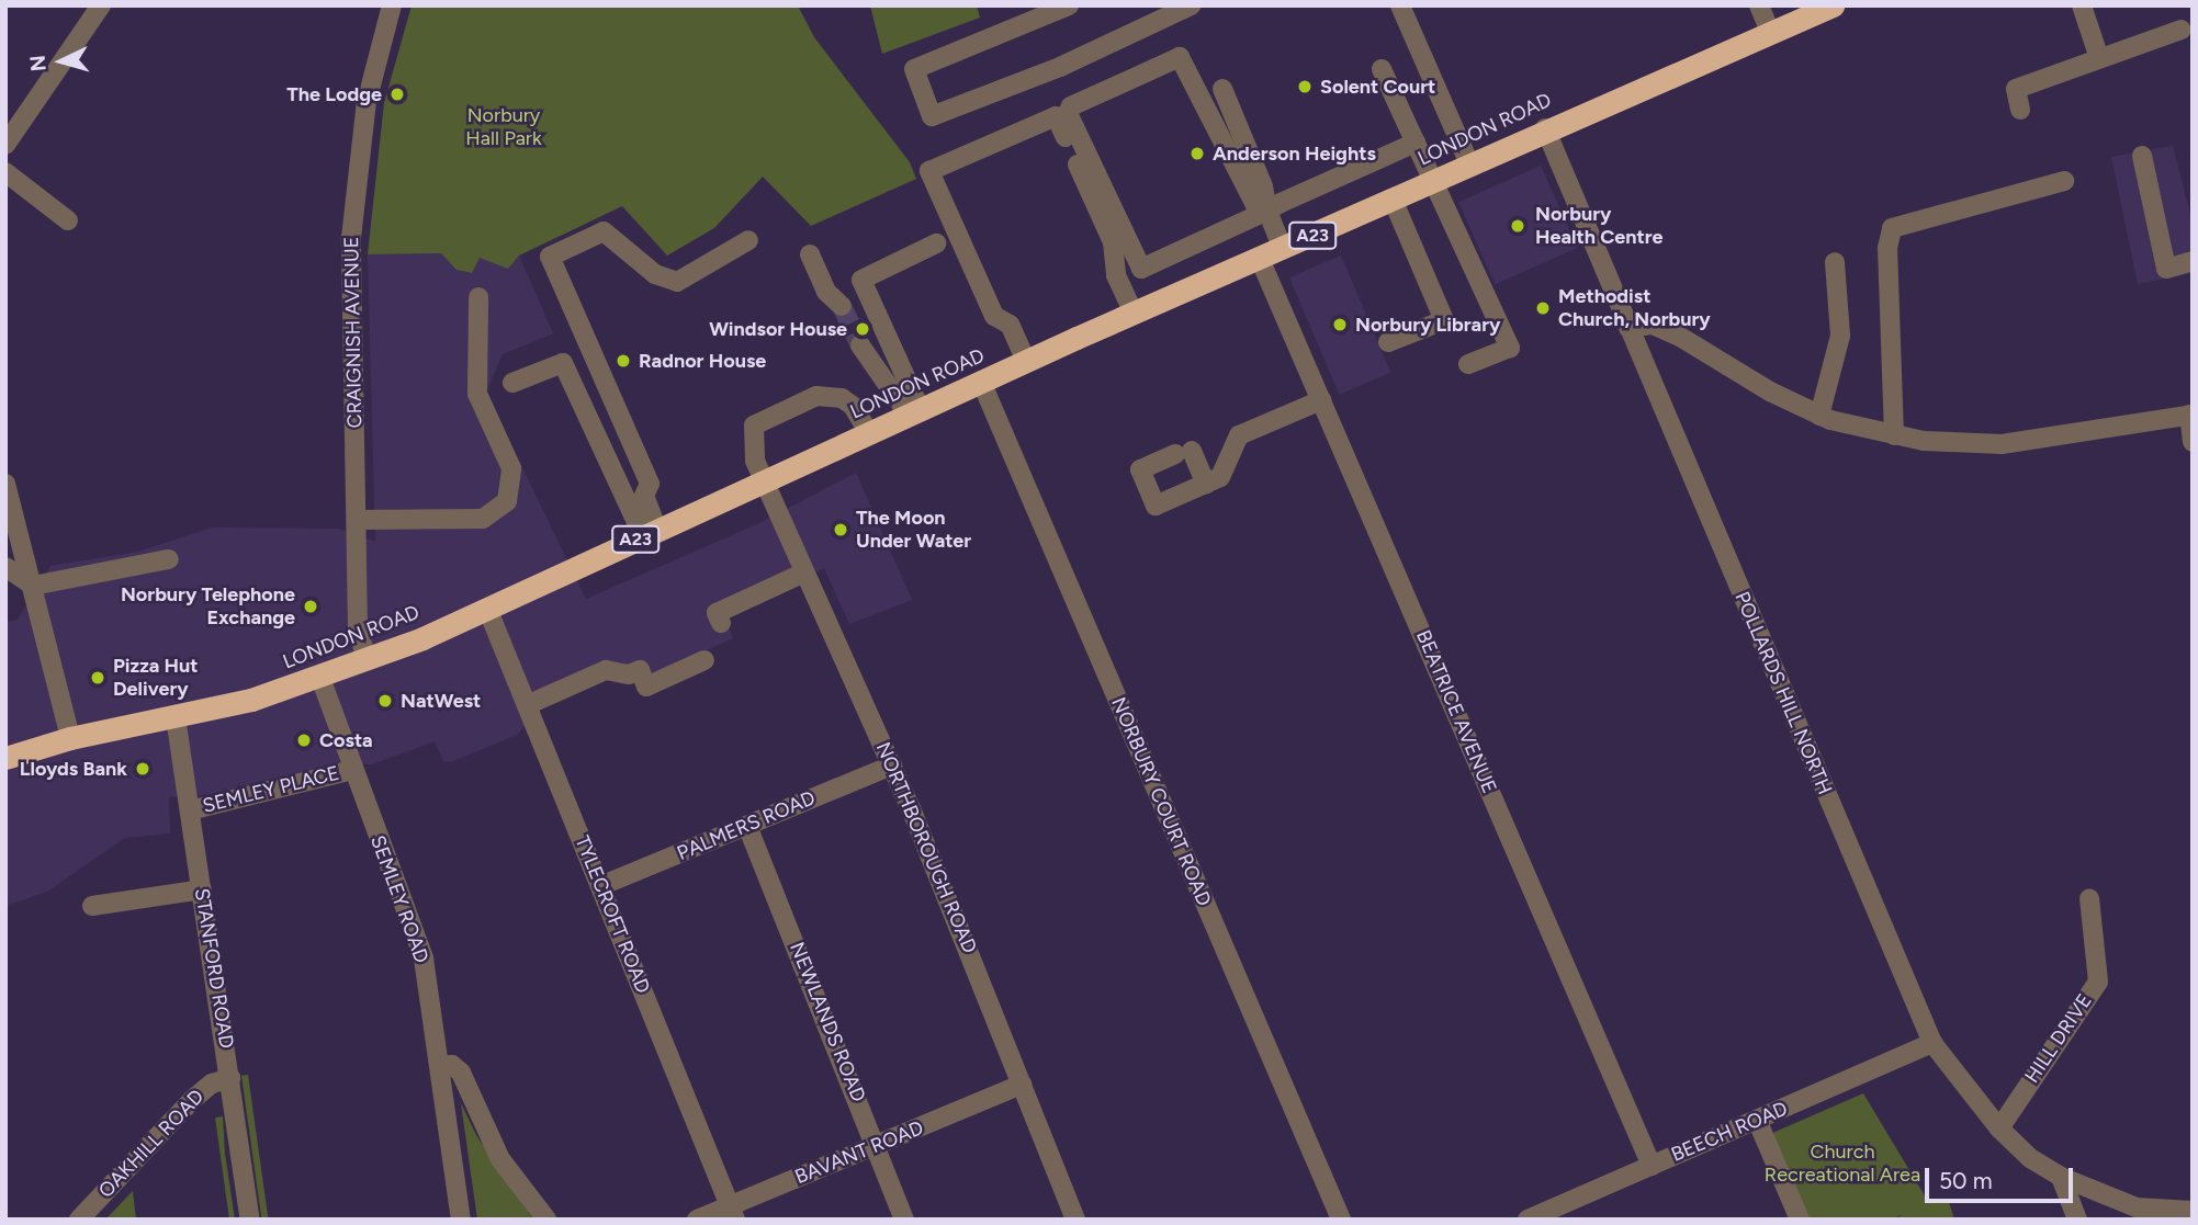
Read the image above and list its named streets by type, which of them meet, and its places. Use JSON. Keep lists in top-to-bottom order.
{
  "streets": {
    "highway": ["LONDON ROAD", "A23"],
    "street": [
      "CRAIGNISH AVENUE",
      "POLLARDS HILL NORTH",
      "BEATRICE AVENUE",
      "SEMLEY PLACE",
      "NORBURY COURT ROAD",
      "PALMERS ROAD",
      "NORTHBOROUGH ROAD",
      "SEMLEY ROAD",
      "TYLECROFT ROAD",
      "STANFORD ROAD",
      "NEWLANDS ROAD",
      "HILL DRIVE",
      "BEECH ROAD",
      "OAKHILL ROAD",
      "BAVANT ROAD"
    ]
  },
  "crossings": [
    ["LONDON ROAD", "CRAIGNISH AVENUE"],
    ["LONDON ROAD", "POLLARDS HILL NORTH"],
    ["LONDON ROAD", "BEATRICE AVENUE"],
    ["LONDON ROAD", "NORBURY COURT ROAD"],
    ["LONDON ROAD", "NORTHBOROUGH ROAD"],
    ["LONDON ROAD", "SEMLEY ROAD"],
    ["LONDON ROAD", "TYLECROFT ROAD"],
    ["LONDON ROAD", "STANFORD ROAD"],
    ["POLLARDS HILL NORTH", "HILL DRIVE"],
    ["POLLARDS HILL NORTH", "BEECH ROAD"],
    ["BEATRICE AVENUE", "BEECH ROAD"],
    ["SEMLEY PLACE", "SEMLEY ROAD"],
    ["SEMLEY PLACE", "STANFORD ROAD"],
    ["PALMERS ROAD", "NORTHBOROUGH ROAD"],
    ["PALMERS ROAD", "TYLECROFT ROAD"],
    ["PALMERS ROAD", "NEWLANDS ROAD"],
    ["NORTHBOROUGH ROAD", "BAVANT ROAD"],
    ["TYLECROFT ROAD", "BAVANT ROAD"],
    ["STANFORD ROAD", "OAKHILL ROAD"],
    ["NEWLANDS ROAD", "BAVANT ROAD"]
  ],
  "parks": ["Norbury Hall Park", "Church Recreational Area"],
  "places": [
    "Solent Court",
    "The Lodge",
    "Anderson Heights",
    "Norbury Health Centre",
    "Methodist Church, Norbury",
    "Norbury Library",
    "Windsor House",
    "Radnor House",
    "The Moon Under Water",
    "Norbury Telephone Exchange",
    "Pizza Hut Delivery",
    "NatWest",
    "Costa",
    "Lloyds Bank"
  ],
  "scale_bar": "50 m",
  "north": "left"
}
